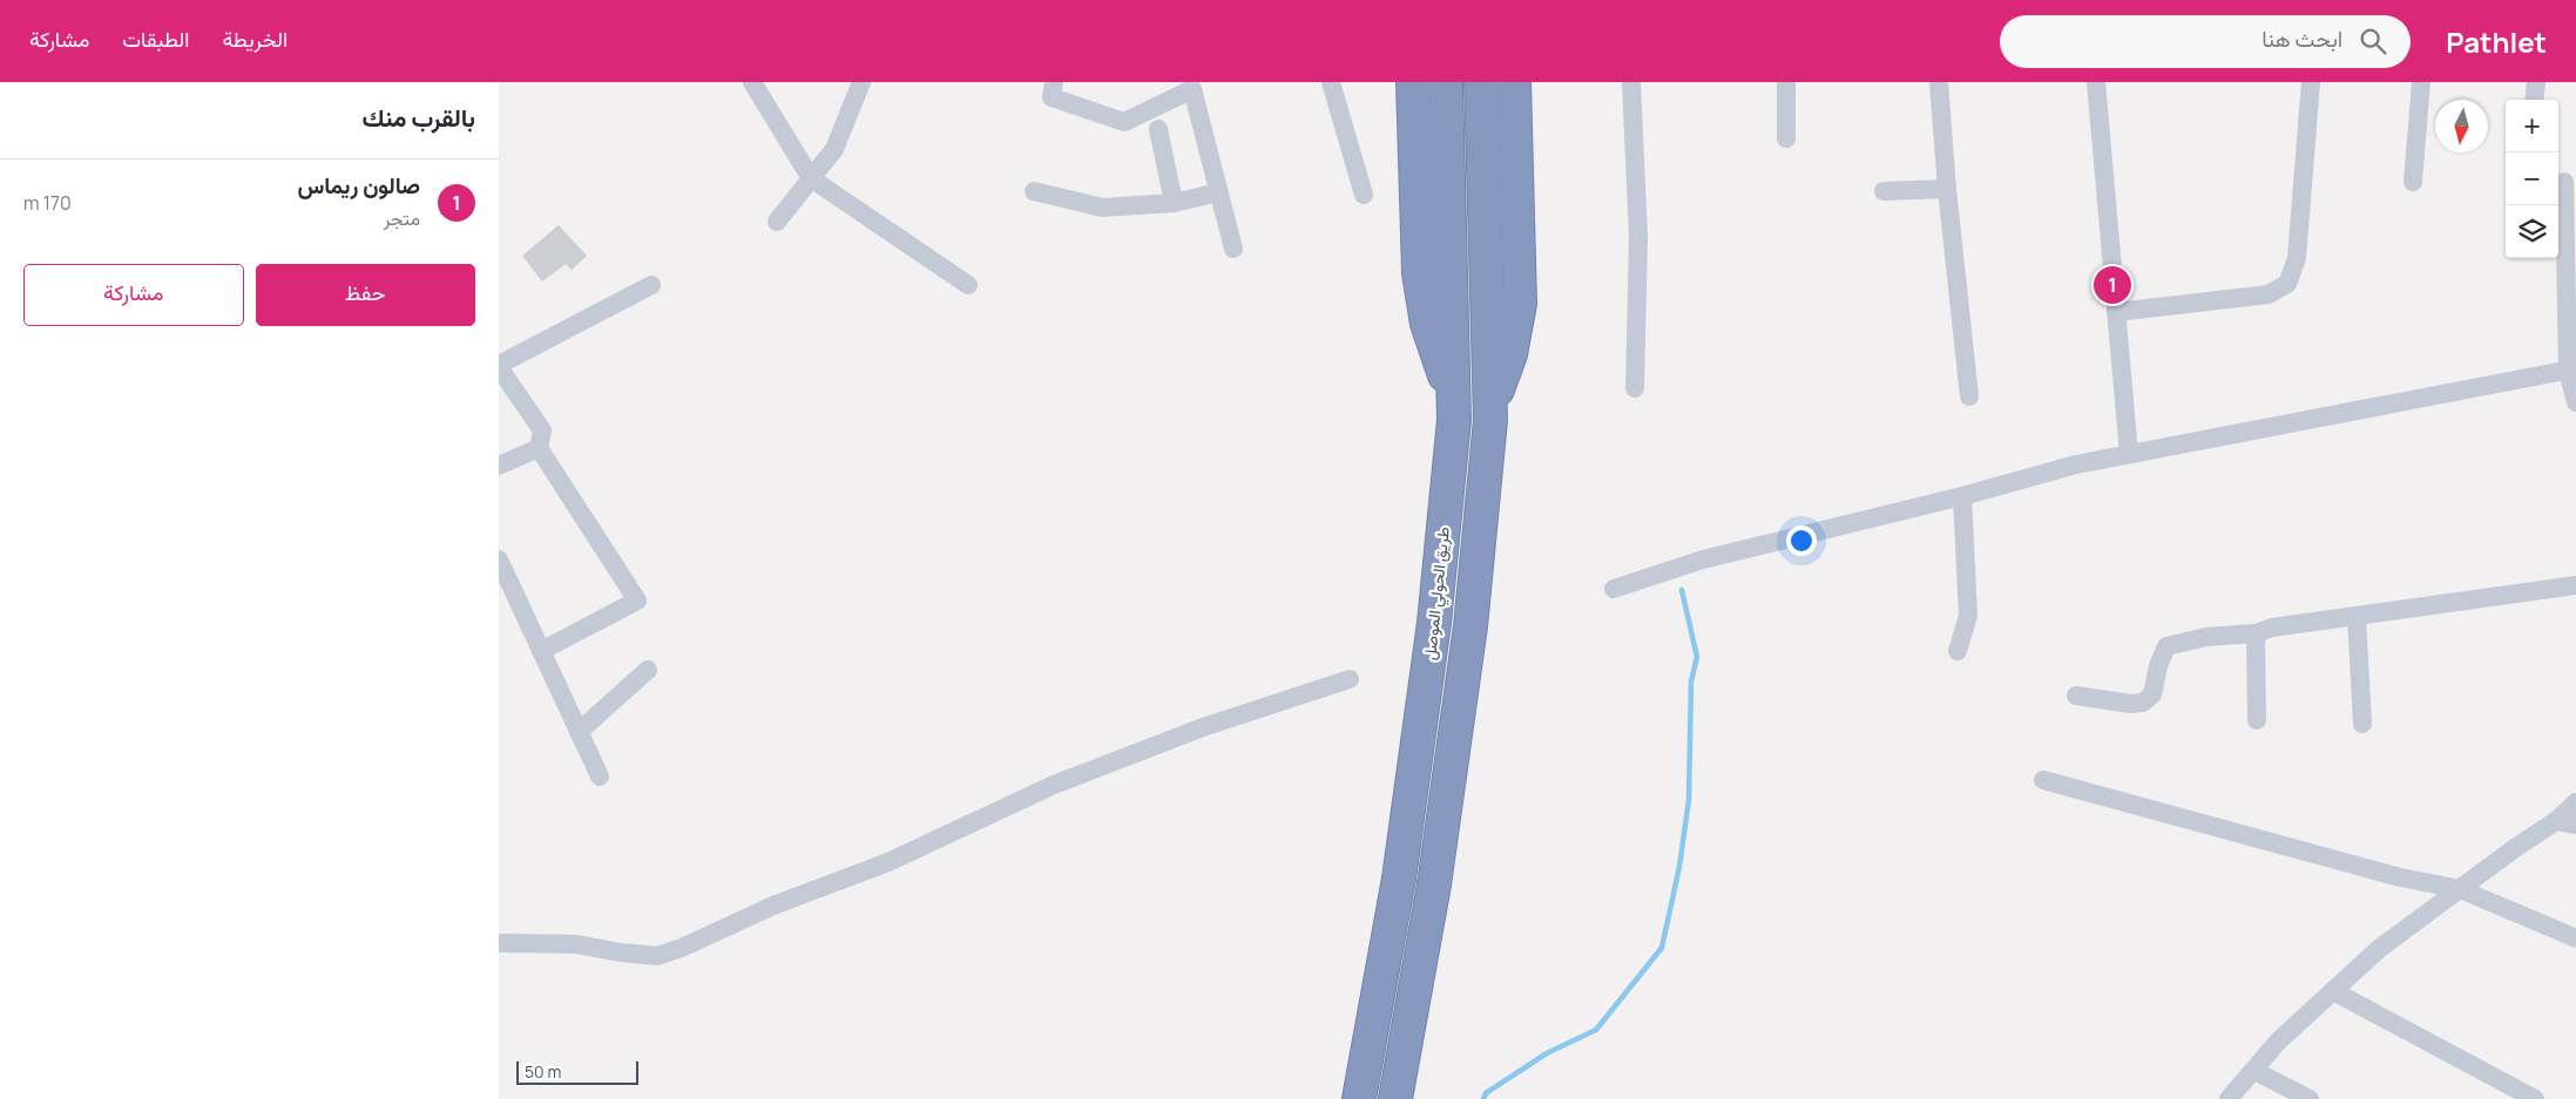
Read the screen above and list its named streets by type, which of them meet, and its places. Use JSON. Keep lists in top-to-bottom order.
{
  "streets": {
    "highway": ["طريق الحولي الموصل"]
  },
  "scale_bar": "50 m",
  "north": "bottom",
  "page": {
    "header": "Pathlet",
    "search": "ابحث هنا",
    "nav": ["الخريطة", "الطبقات", "مشاركة"],
    "heading": "بالقرب منك",
    "map_buttons": ["+", "−"],
    "list": [
      {
        "mark": "1",
        "name": "صالون ريماس",
        "note": "متجر",
        "value": "170 m"
      }
    ],
    "buttons": ["حفظ", "مشاركة"],
    "pins": "1",
    "scale": "50 m"
  }
}
